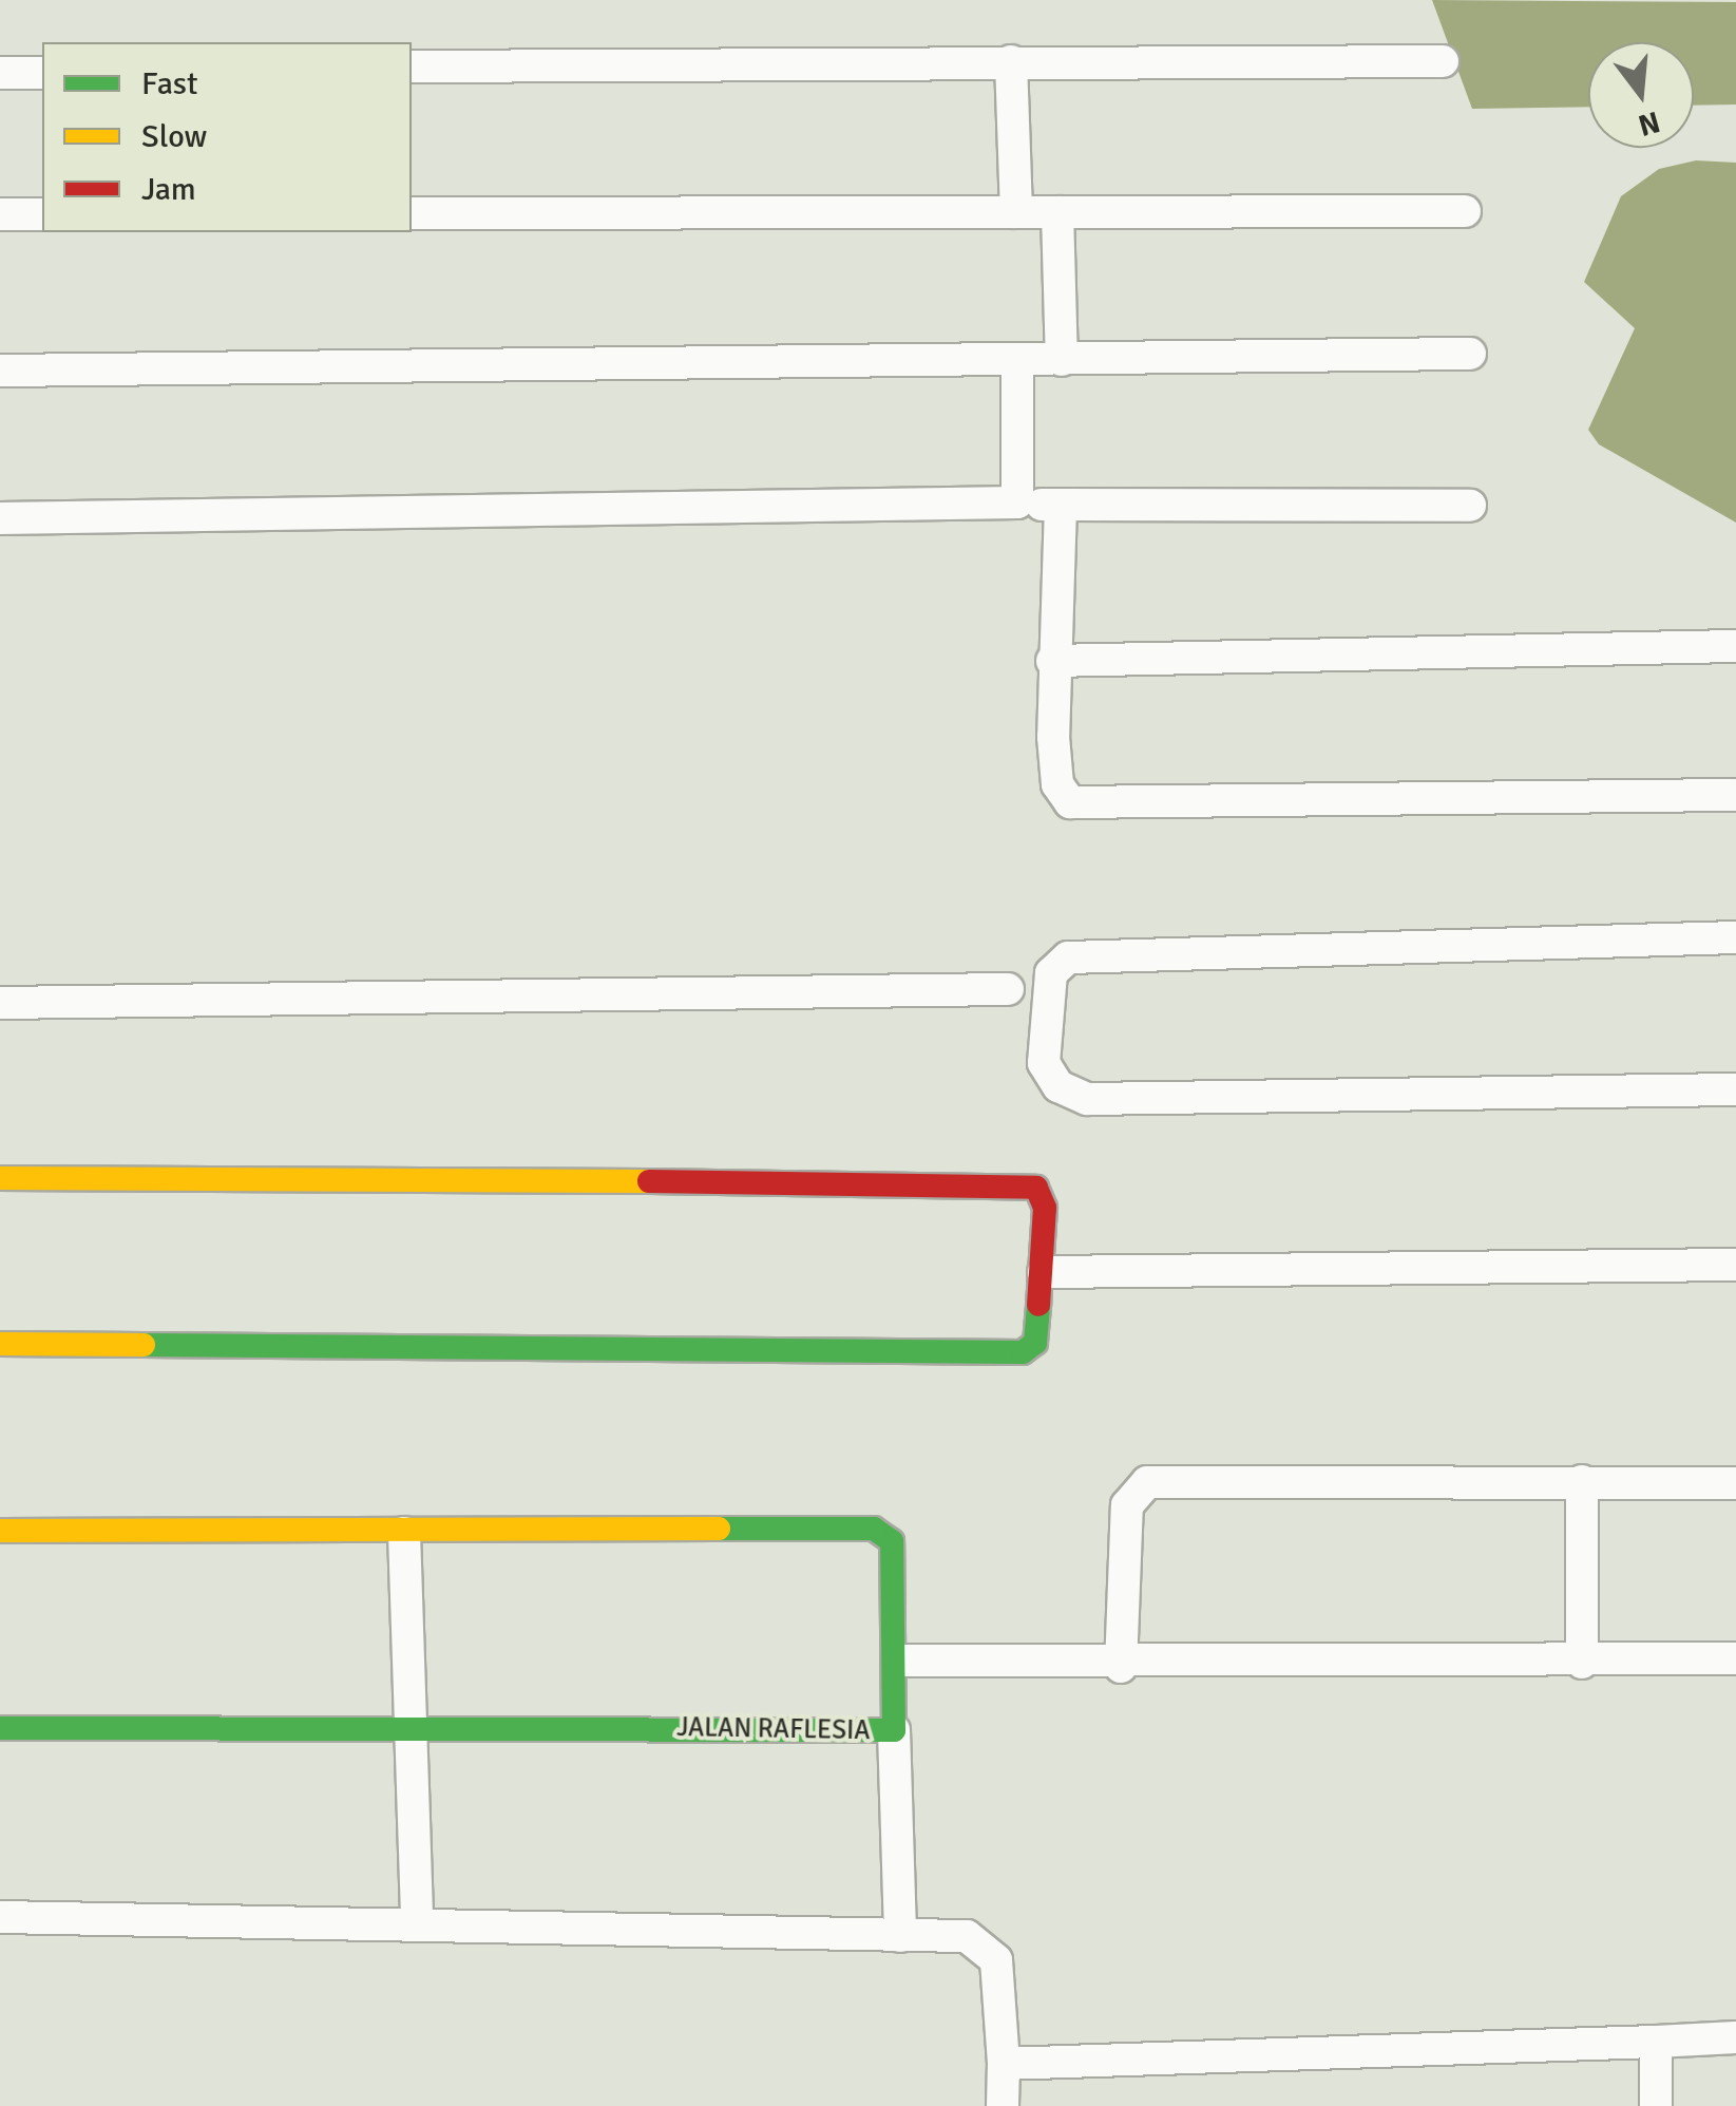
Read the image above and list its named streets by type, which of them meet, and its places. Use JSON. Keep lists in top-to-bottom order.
{
  "streets": {
    "street": ["JALAN RAFLESIA"]
  },
  "legend": ["Fast", "Slow", "Jam"],
  "north": "bottom"
}
